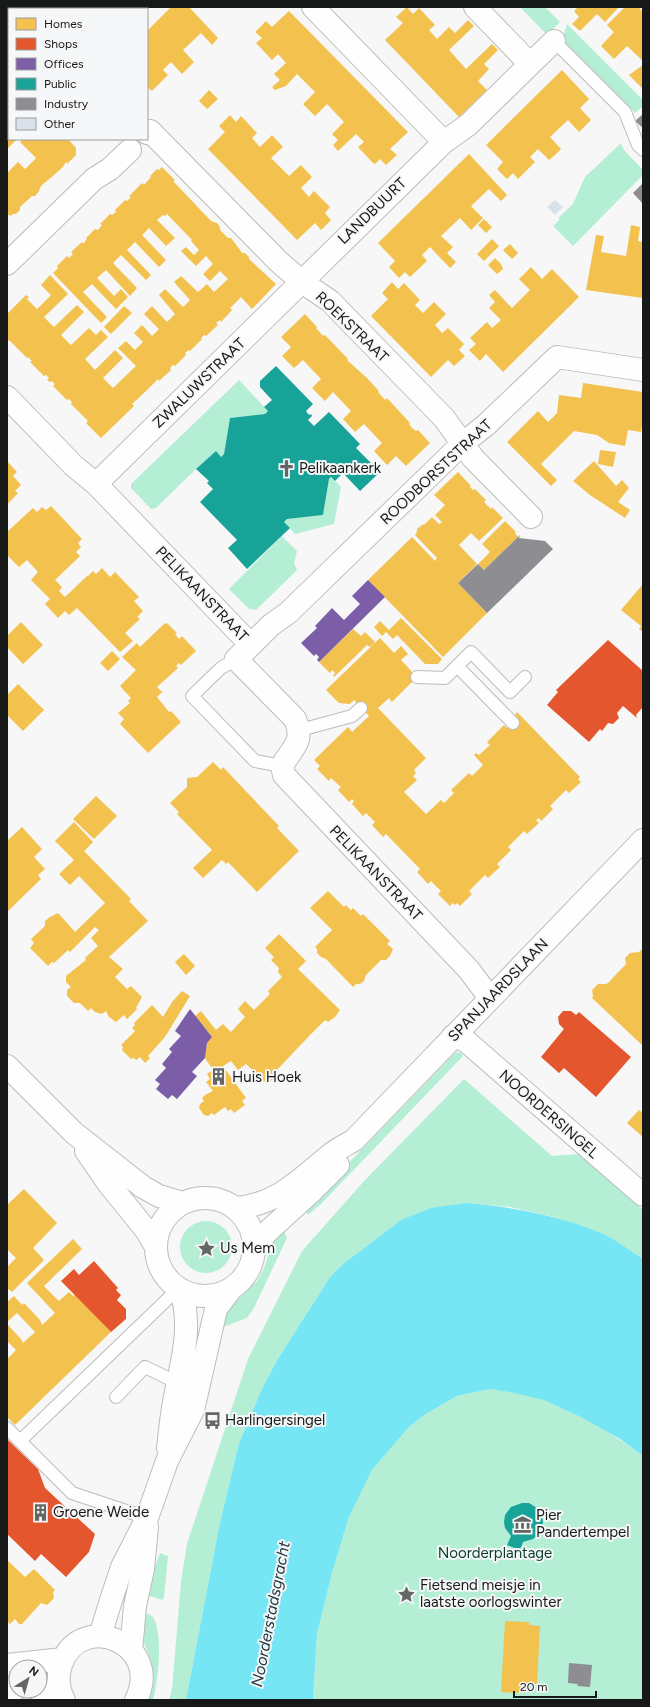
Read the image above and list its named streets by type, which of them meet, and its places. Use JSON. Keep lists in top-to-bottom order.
{
  "streets": {
    "street": [
      "LANDBUURT",
      "ROEKSTRAAT",
      "ZWALUWSTRAAT",
      "ROODBORSTSTRAAT",
      "PELIKAANSTRAAT",
      "SPANJAARDSLAAN",
      "NOORDERSINGEL"
    ]
  },
  "crossings": [
    ["LANDBUURT", "ROEKSTRAAT"],
    ["LANDBUURT", "ZWALUWSTRAAT"],
    ["ROEKSTRAAT", "ZWALUWSTRAAT"],
    ["ROEKSTRAAT", "ROODBORSTSTRAAT"],
    ["ZWALUWSTRAAT", "PELIKAANSTRAAT"],
    ["ROODBORSTSTRAAT", "PELIKAANSTRAAT"],
    ["PELIKAANSTRAAT", "SPANJAARDSLAAN"],
    ["SPANJAARDSLAAN", "NOORDERSINGEL"]
  ],
  "water": ["Noorderstadsgracht"],
  "parks": ["Noorderplantage"],
  "places": {
    "church": ["Pelikaankerk"],
    "building": ["Huis Hoek", "Groene Weide"],
    "place": ["Us Mem", "Fietsend meisje in laatste oorlogswinter"],
    "bus stop": ["Harlingersingel"],
    "museum": ["Pier Pandertempel"]
  },
  "legend": [
    "Homes",
    "Shops",
    "Offices",
    "Public",
    "Industry",
    "Other"
  ],
  "scale_bar": "20 m",
  "north": "top right"
}
